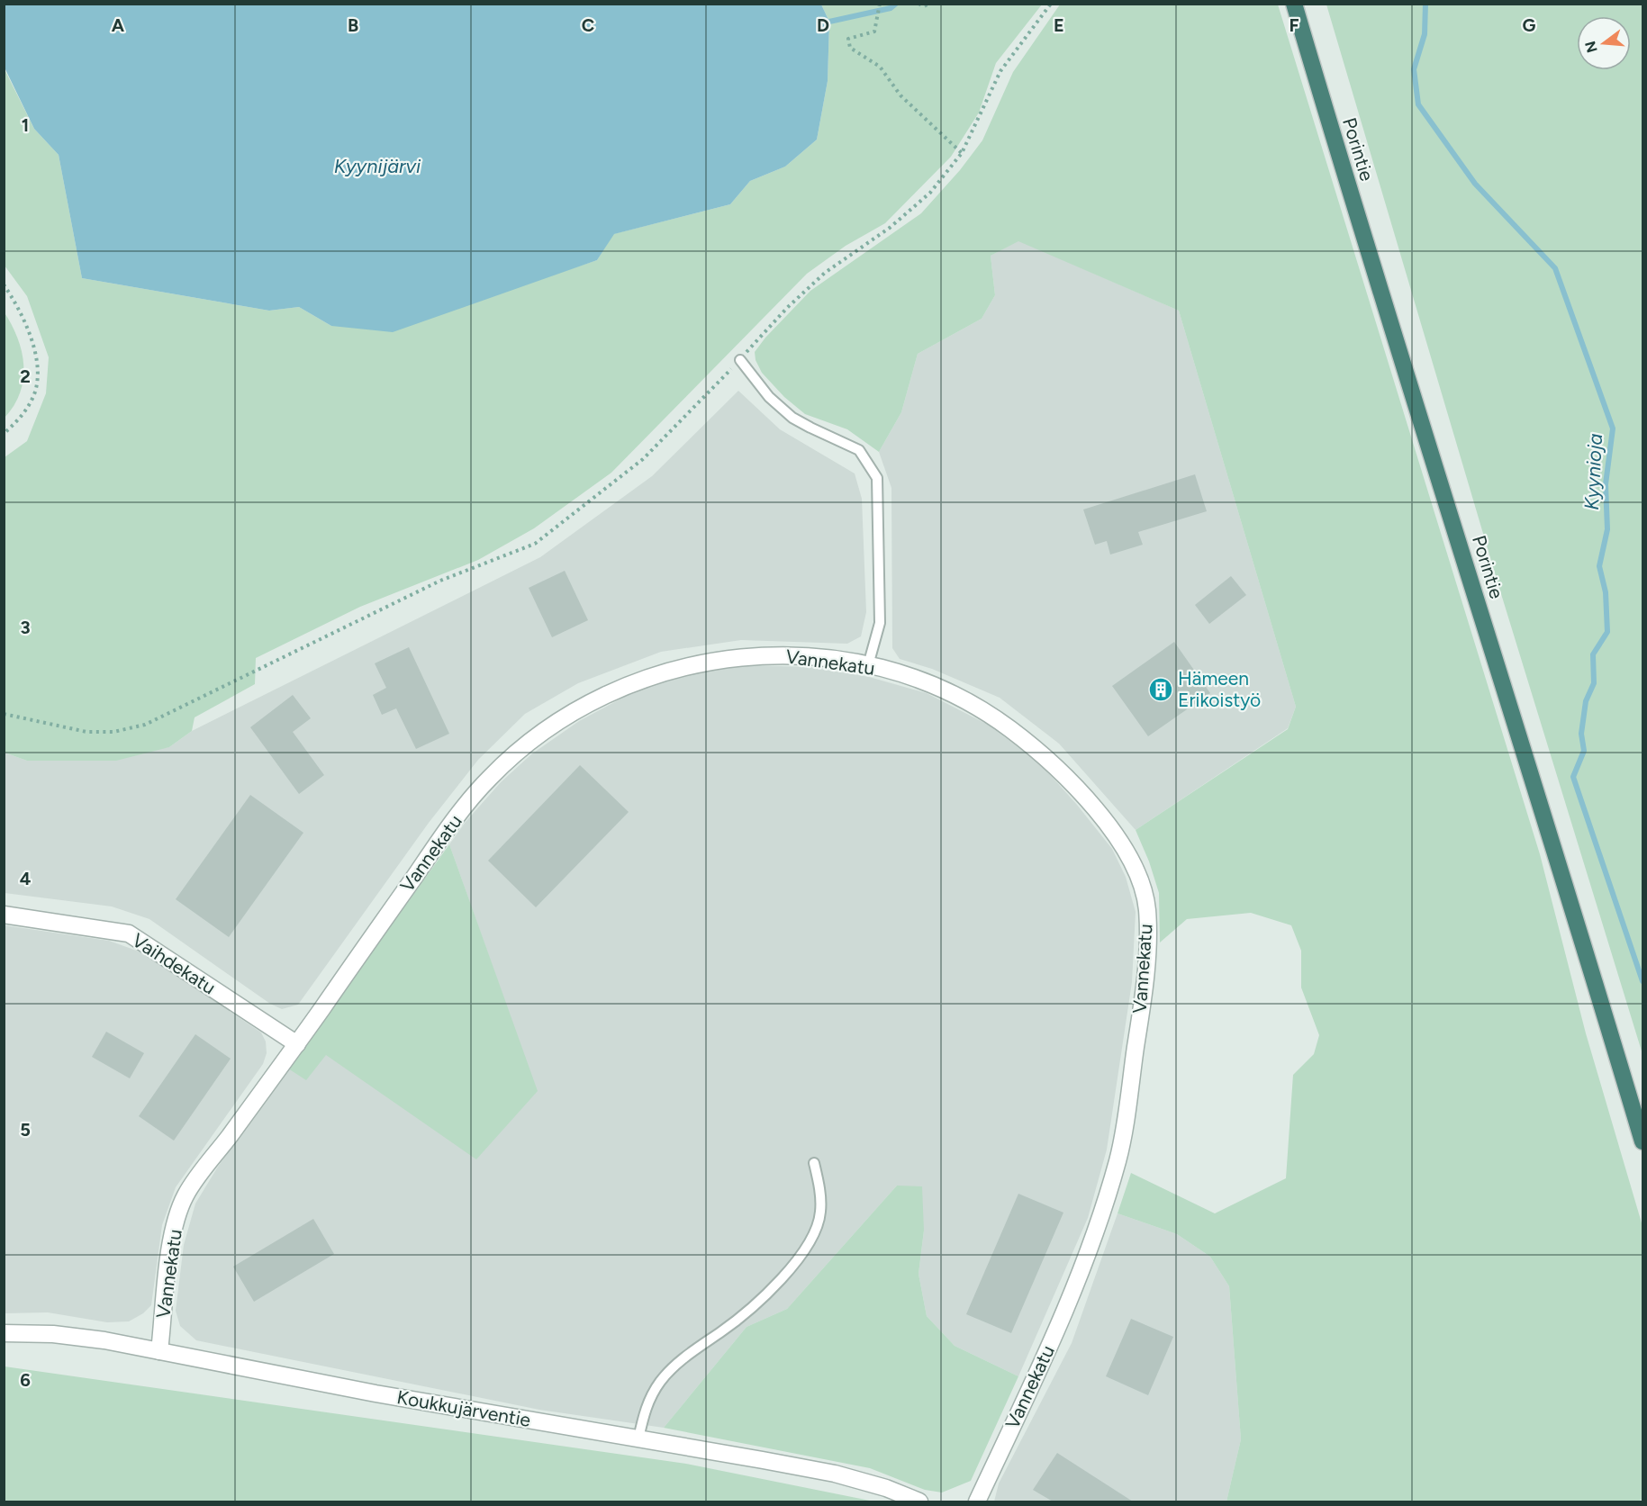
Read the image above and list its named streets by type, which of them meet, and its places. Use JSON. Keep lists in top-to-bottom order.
{
  "streets": {
    "highway": ["Porintie"],
    "street": ["Vannekatu", "Vaihdekatu", "Koukkujärventie"]
  },
  "crossings": [
    ["Vannekatu", "Vaihdekatu"],
    ["Vannekatu", "Koukkujärventie"]
  ],
  "water": ["Kyynijärvi", "Kyynioja"],
  "places": {
    "building": ["Hämeen Erikoistyö"]
  },
  "north": "left",
  "grid": {
    "columns": [
      "A",
      "B",
      "C",
      "D",
      "E",
      "F",
      "G"
    ],
    "rows": [
      "1",
      "2",
      "3",
      "4",
      "5",
      "6"
    ]
  }
}
